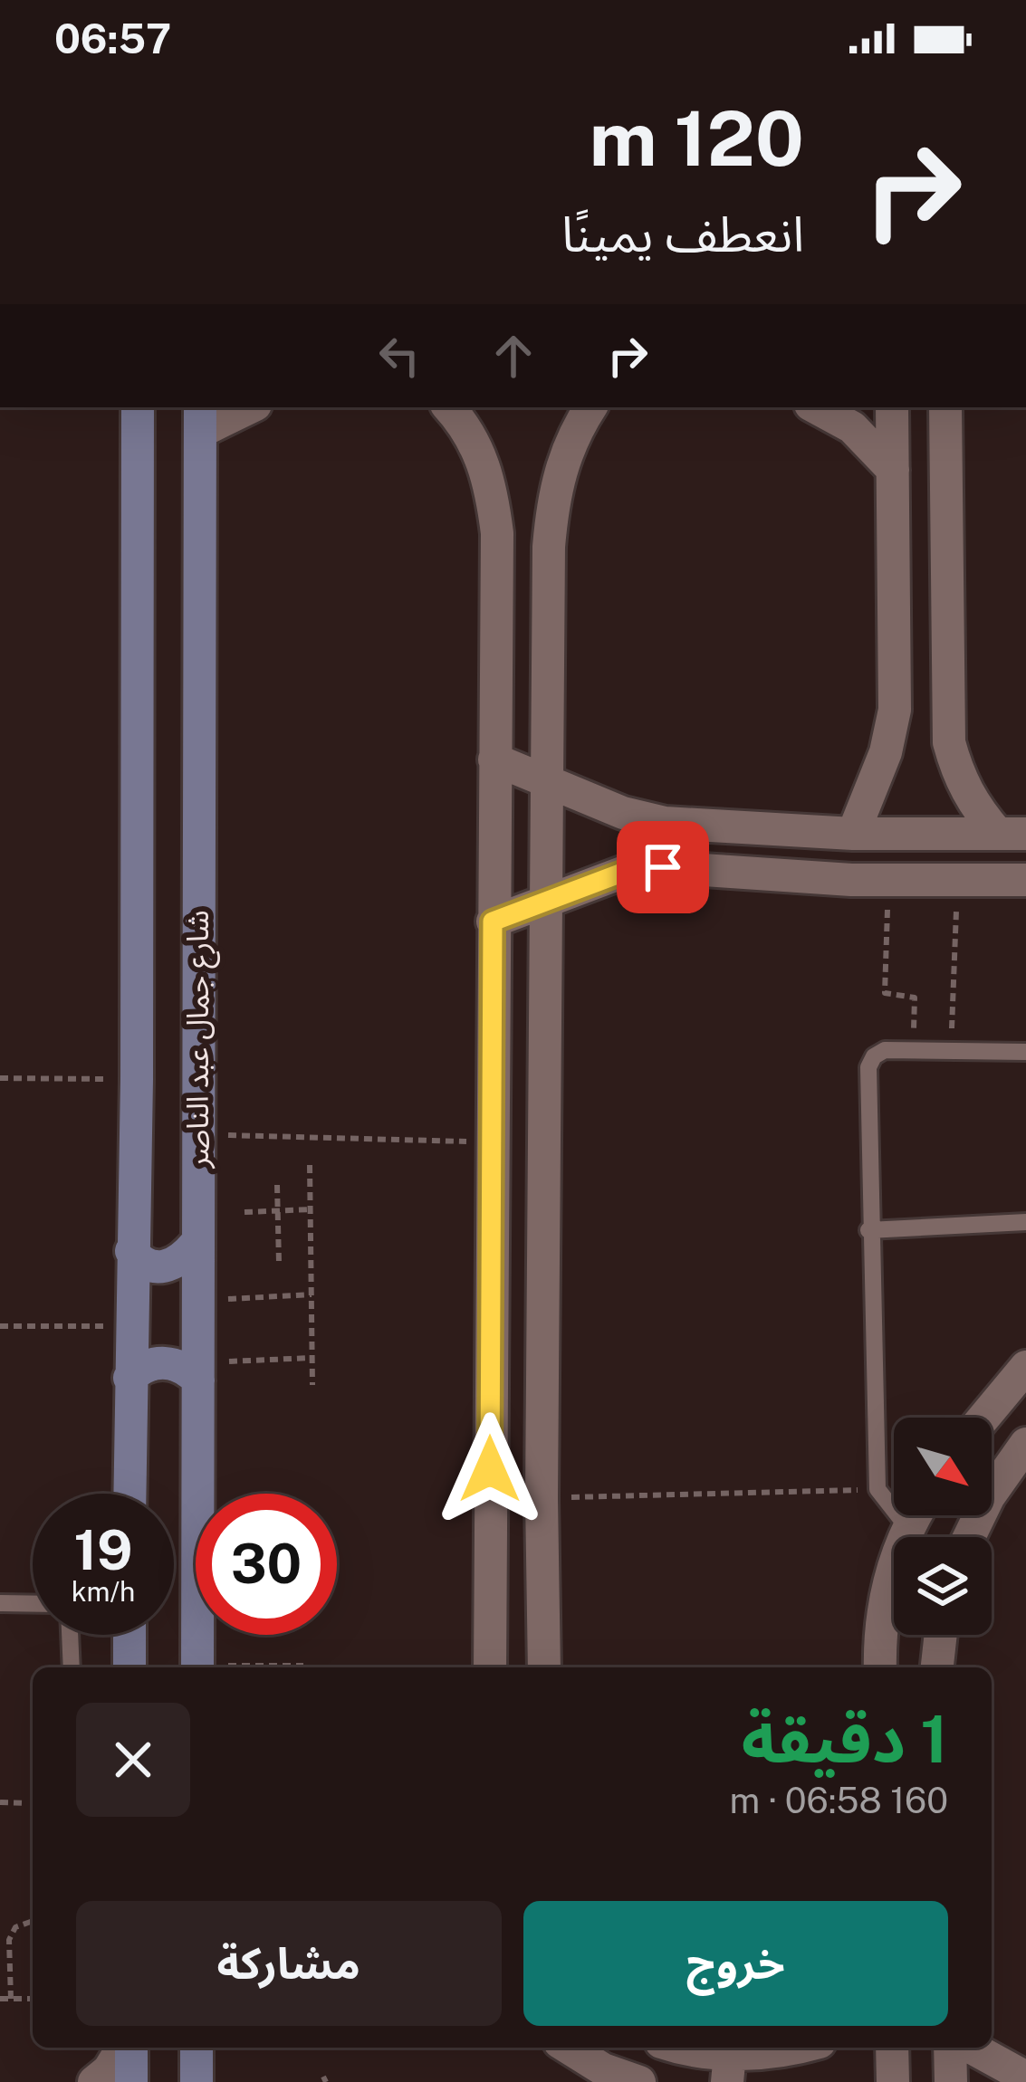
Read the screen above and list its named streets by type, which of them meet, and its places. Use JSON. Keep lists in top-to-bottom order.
{
  "streets": {
    "main road": ["شارع جمال عبد الناصر"]
  },
  "north": "bottom right",
  "page": {
    "status": "06:57",
    "turn": ["120 m", "انعطف يمينًا"],
    "speed": "19 km/h",
    "limit": "30",
    "heading": ["1 دقيقة", "160 m · 06:58"],
    "buttons": ["خروج", "مشاركة"]
  }
}
